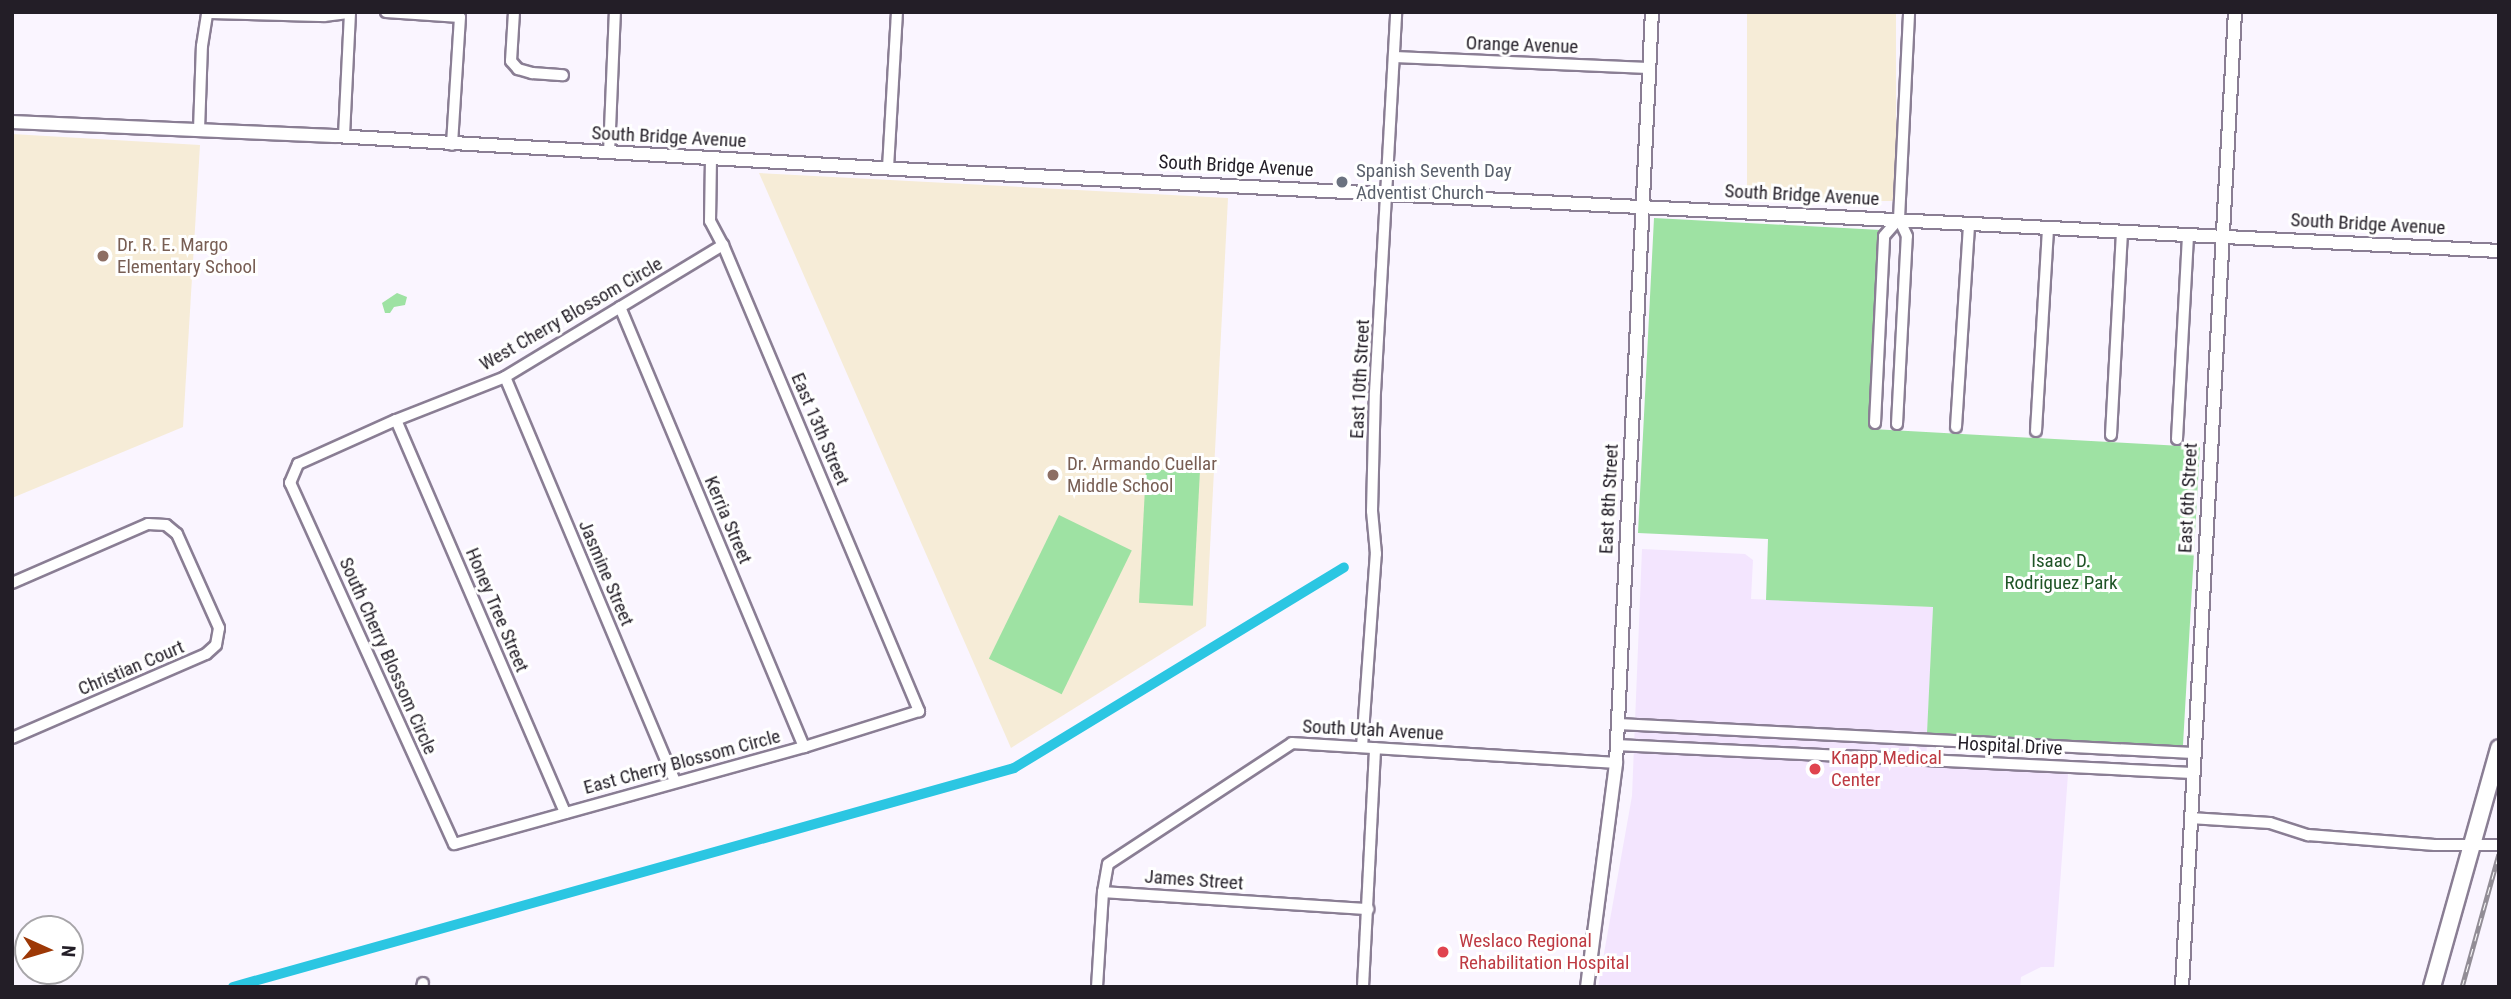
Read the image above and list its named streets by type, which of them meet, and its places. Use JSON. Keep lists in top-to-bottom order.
{
  "streets": {
    "street": [
      "Orange Avenue",
      "South Bridge Avenue",
      "West Cherry Blossom Circle",
      "East 10th Street",
      "East 13th Street",
      "East 6th Street",
      "East 8th Street",
      "Kerria Street",
      "Jasmine Street",
      "Honey Tree Street",
      "South Cherry Blossom Circle",
      "Christian Court",
      "South Utah Avenue",
      "Hospital Drive",
      "East Cherry Blossom Circle",
      "James Street"
    ]
  },
  "crossings": [
    ["Orange Avenue", "East 10th Street"],
    ["Orange Avenue", "East 8th Street"],
    ["South Bridge Avenue", "East 10th Street"],
    ["South Bridge Avenue", "East 13th Street"],
    ["South Bridge Avenue", "East 6th Street"],
    ["South Bridge Avenue", "East 8th Street"],
    ["West Cherry Blossom Circle", "East 13th Street"],
    ["West Cherry Blossom Circle", "Kerria Street"],
    ["West Cherry Blossom Circle", "Jasmine Street"],
    ["West Cherry Blossom Circle", "Honey Tree Street"],
    ["West Cherry Blossom Circle", "South Cherry Blossom Circle"],
    ["East 10th Street", "South Utah Avenue"],
    ["East 13th Street", "East Cherry Blossom Circle"],
    ["East 6th Street", "Hospital Drive"],
    ["East 8th Street", "South Utah Avenue"],
    ["East 8th Street", "Hospital Drive"],
    ["Kerria Street", "East Cherry Blossom Circle"],
    ["Jasmine Street", "East Cherry Blossom Circle"],
    ["Honey Tree Street", "East Cherry Blossom Circle"],
    ["South Cherry Blossom Circle", "East Cherry Blossom Circle"],
    ["South Utah Avenue", "James Street"]
  ],
  "parks": ["Isaac D. Rodriguez Park"],
  "places": [
    "Spanish Seventh Day Adventist Church",
    "Dr. R. E. Margo Elementary School",
    "Dr. Armando Cuellar Middle School",
    "Knapp Medical Center",
    "Weslaco Regional Rehabilitation Hospital"
  ],
  "north": "right"
}
